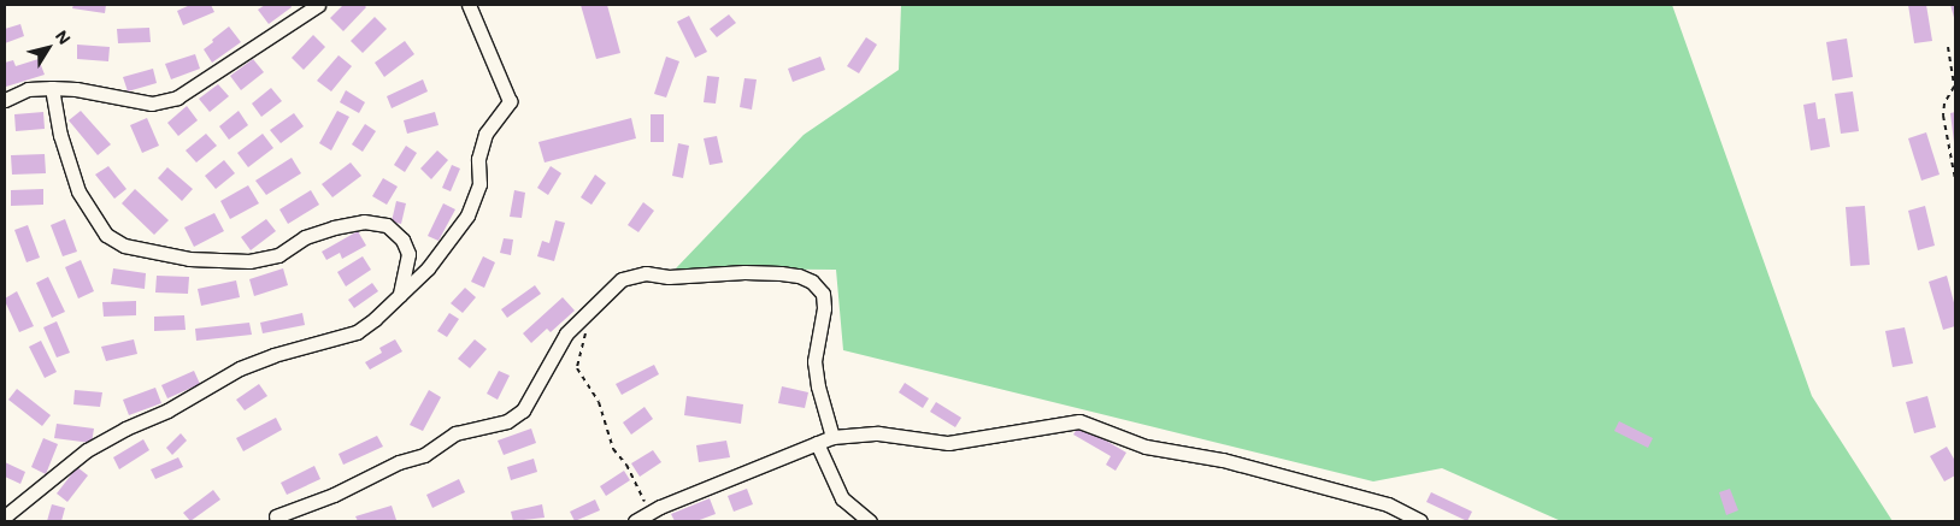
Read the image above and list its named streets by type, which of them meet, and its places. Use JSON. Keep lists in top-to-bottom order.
{
  "north": "top right"
}
